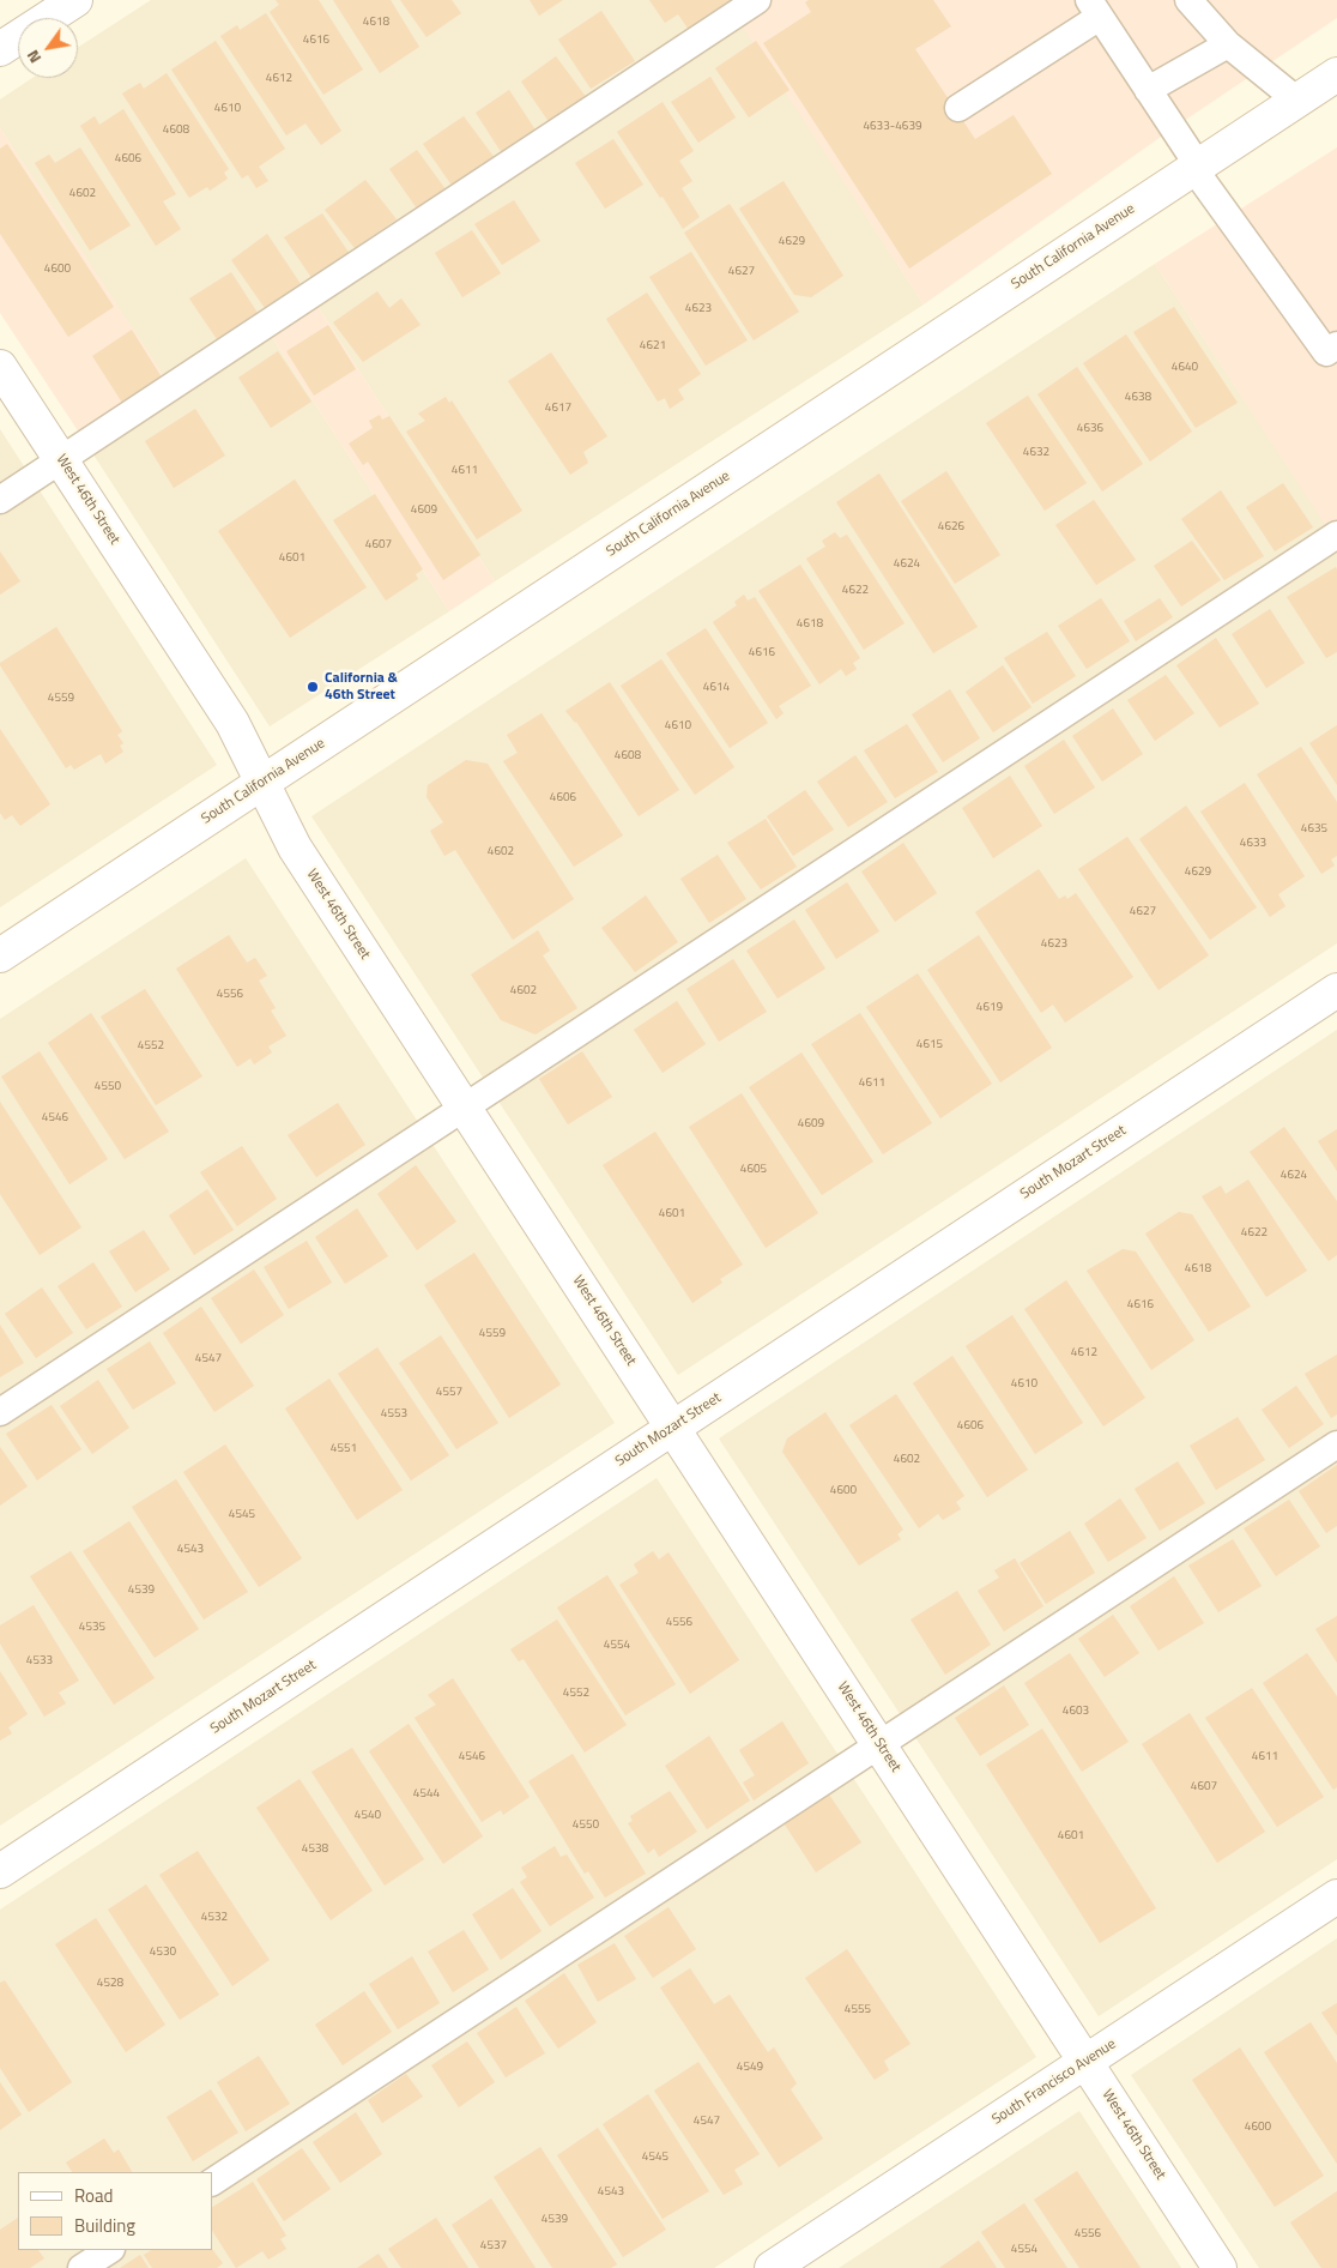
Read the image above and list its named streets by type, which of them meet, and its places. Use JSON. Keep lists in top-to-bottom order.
{
  "streets": {
    "street": [
      "South California Avenue",
      "West 46th Street",
      "South Mozart Street",
      "South Francisco Avenue"
    ]
  },
  "crossings": [
    ["South California Avenue", "West 46th Street"],
    ["West 46th Street", "South Mozart Street"],
    ["West 46th Street", "South Francisco Avenue"]
  ],
  "places": ["California & 46th Street"],
  "house_numbers": [
    "4618",
    "4616",
    "4612",
    "4610",
    "4633-4639",
    "4608",
    "4606",
    "4602",
    "4629",
    "4600",
    "4627",
    "4623",
    "4621",
    "4640",
    "4638",
    "4617",
    "4636",
    "4632",
    "4611",
    "4609",
    "4626",
    "4607",
    "4601",
    "4624",
    "4622",
    "4618",
    "4616",
    "4614",
    "4559",
    "4610",
    "4608",
    "4606",
    "4635",
    "4633",
    "4602",
    "4629",
    "4627",
    "4623",
    "4602",
    "4556",
    "4619",
    "4615",
    "4552",
    "4611",
    "4550",
    "4546",
    "4609",
    "4605",
    "4624",
    "4601",
    "4622",
    "4618",
    "4616",
    "4559",
    "4612",
    "4547",
    "4610",
    "4557",
    "4553",
    "4606",
    "4551",
    "4602",
    "4600",
    "4545",
    "4543",
    "4539",
    "4556",
    "4535",
    "4554",
    "4533",
    "4552",
    "4603",
    "4546",
    "4611",
    "4607",
    "4544",
    "4540",
    "4550",
    "4601",
    "4538",
    "4532",
    "4530",
    "4528",
    "4555",
    "4549",
    "4547",
    "4600",
    "4545",
    "4543",
    "4539",
    "4556",
    "4537",
    "4554"
  ],
  "legend": ["Road", "Building"],
  "north": "bottom left"
}
